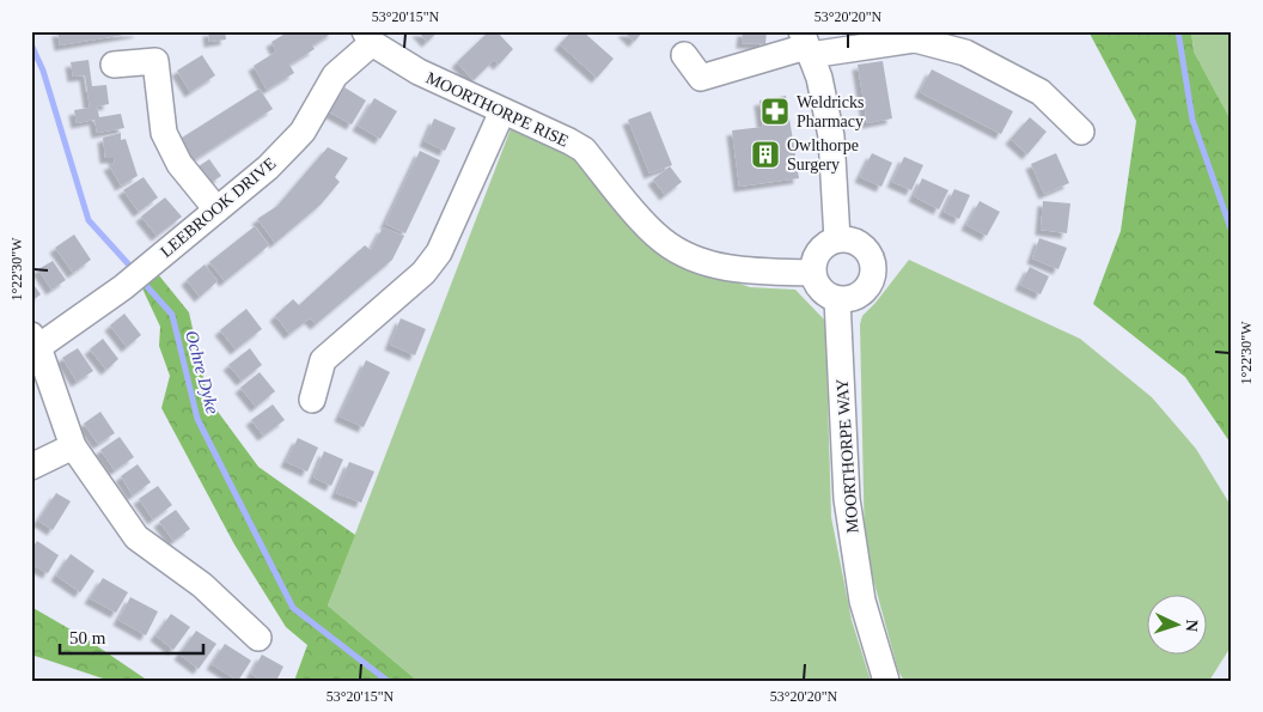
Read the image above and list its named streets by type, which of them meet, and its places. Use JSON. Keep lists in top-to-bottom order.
{
  "streets": {
    "street": ["MOORTHORPE RISE", "LEEBROOK DRIVE", "MOORTHORPE WAY"]
  },
  "crossings": [
    ["MOORTHORPE RISE", "LEEBROOK DRIVE"],
    ["MOORTHORPE RISE", "MOORTHORPE WAY"]
  ],
  "water": ["Ochre Dyke"],
  "places": {
    "pharmacy": ["Weldricks Pharmacy"],
    "building": ["Owlthorpe Surgery"]
  },
  "scale_bar": "50 m",
  "north": "right",
  "coordinates": ["53°20'15\"N", "53°20'20\"N", "1°22'30\"W"]
}
